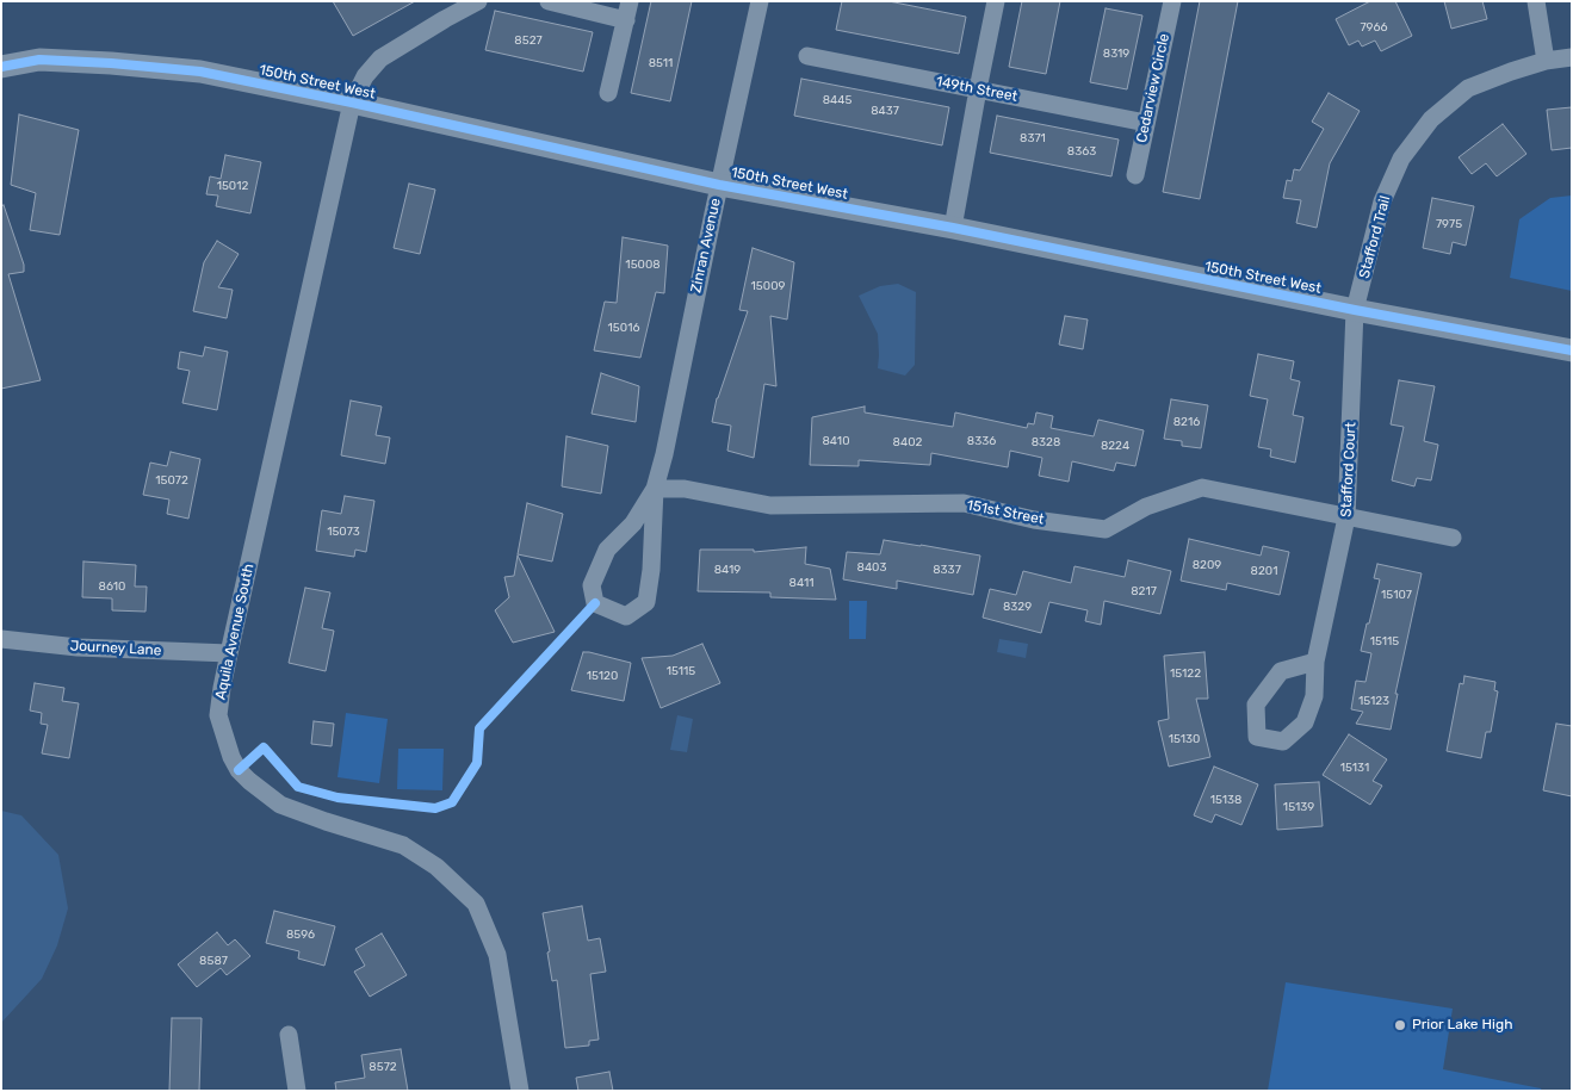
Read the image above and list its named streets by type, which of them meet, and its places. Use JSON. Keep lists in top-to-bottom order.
{
  "streets": {
    "street": [
      "150th Street West",
      "Cedarview Circle",
      "149th Street",
      "Stafford Trail",
      "Zinran Avenue",
      "Stafford Court",
      "151st Street",
      "Aquila Avenue South",
      "Journey Lane"
    ]
  },
  "crossings": [
    ["150th Street West", "Stafford Trail"],
    ["150th Street West", "Zinran Avenue"],
    ["150th Street West", "Stafford Court"],
    ["150th Street West", "Aquila Avenue South"],
    ["Cedarview Circle", "149th Street"],
    ["Stafford Trail", "Stafford Court"],
    ["Zinran Avenue", "151st Street"],
    ["Stafford Court", "151st Street"],
    ["Aquila Avenue South", "Journey Lane"]
  ],
  "places": ["Prior Lake High"],
  "house_numbers": [
    "7966",
    "8527",
    "8319",
    "8511",
    "8445",
    "8437",
    "8371",
    "8363",
    "15012",
    "7975",
    "15008",
    "15009",
    "15016",
    "8216",
    "8410",
    "8336",
    "8402",
    "8328",
    "8224",
    "15072",
    "15073",
    "8209",
    "8403",
    "8419",
    "8337",
    "8201",
    "8411",
    "8610",
    "8217",
    "15107",
    "8329",
    "15115",
    "15115",
    "15122",
    "15120",
    "15123",
    "15130",
    "15131",
    "15138",
    "15139",
    "8596",
    "8587",
    "8572"
  ]
}
